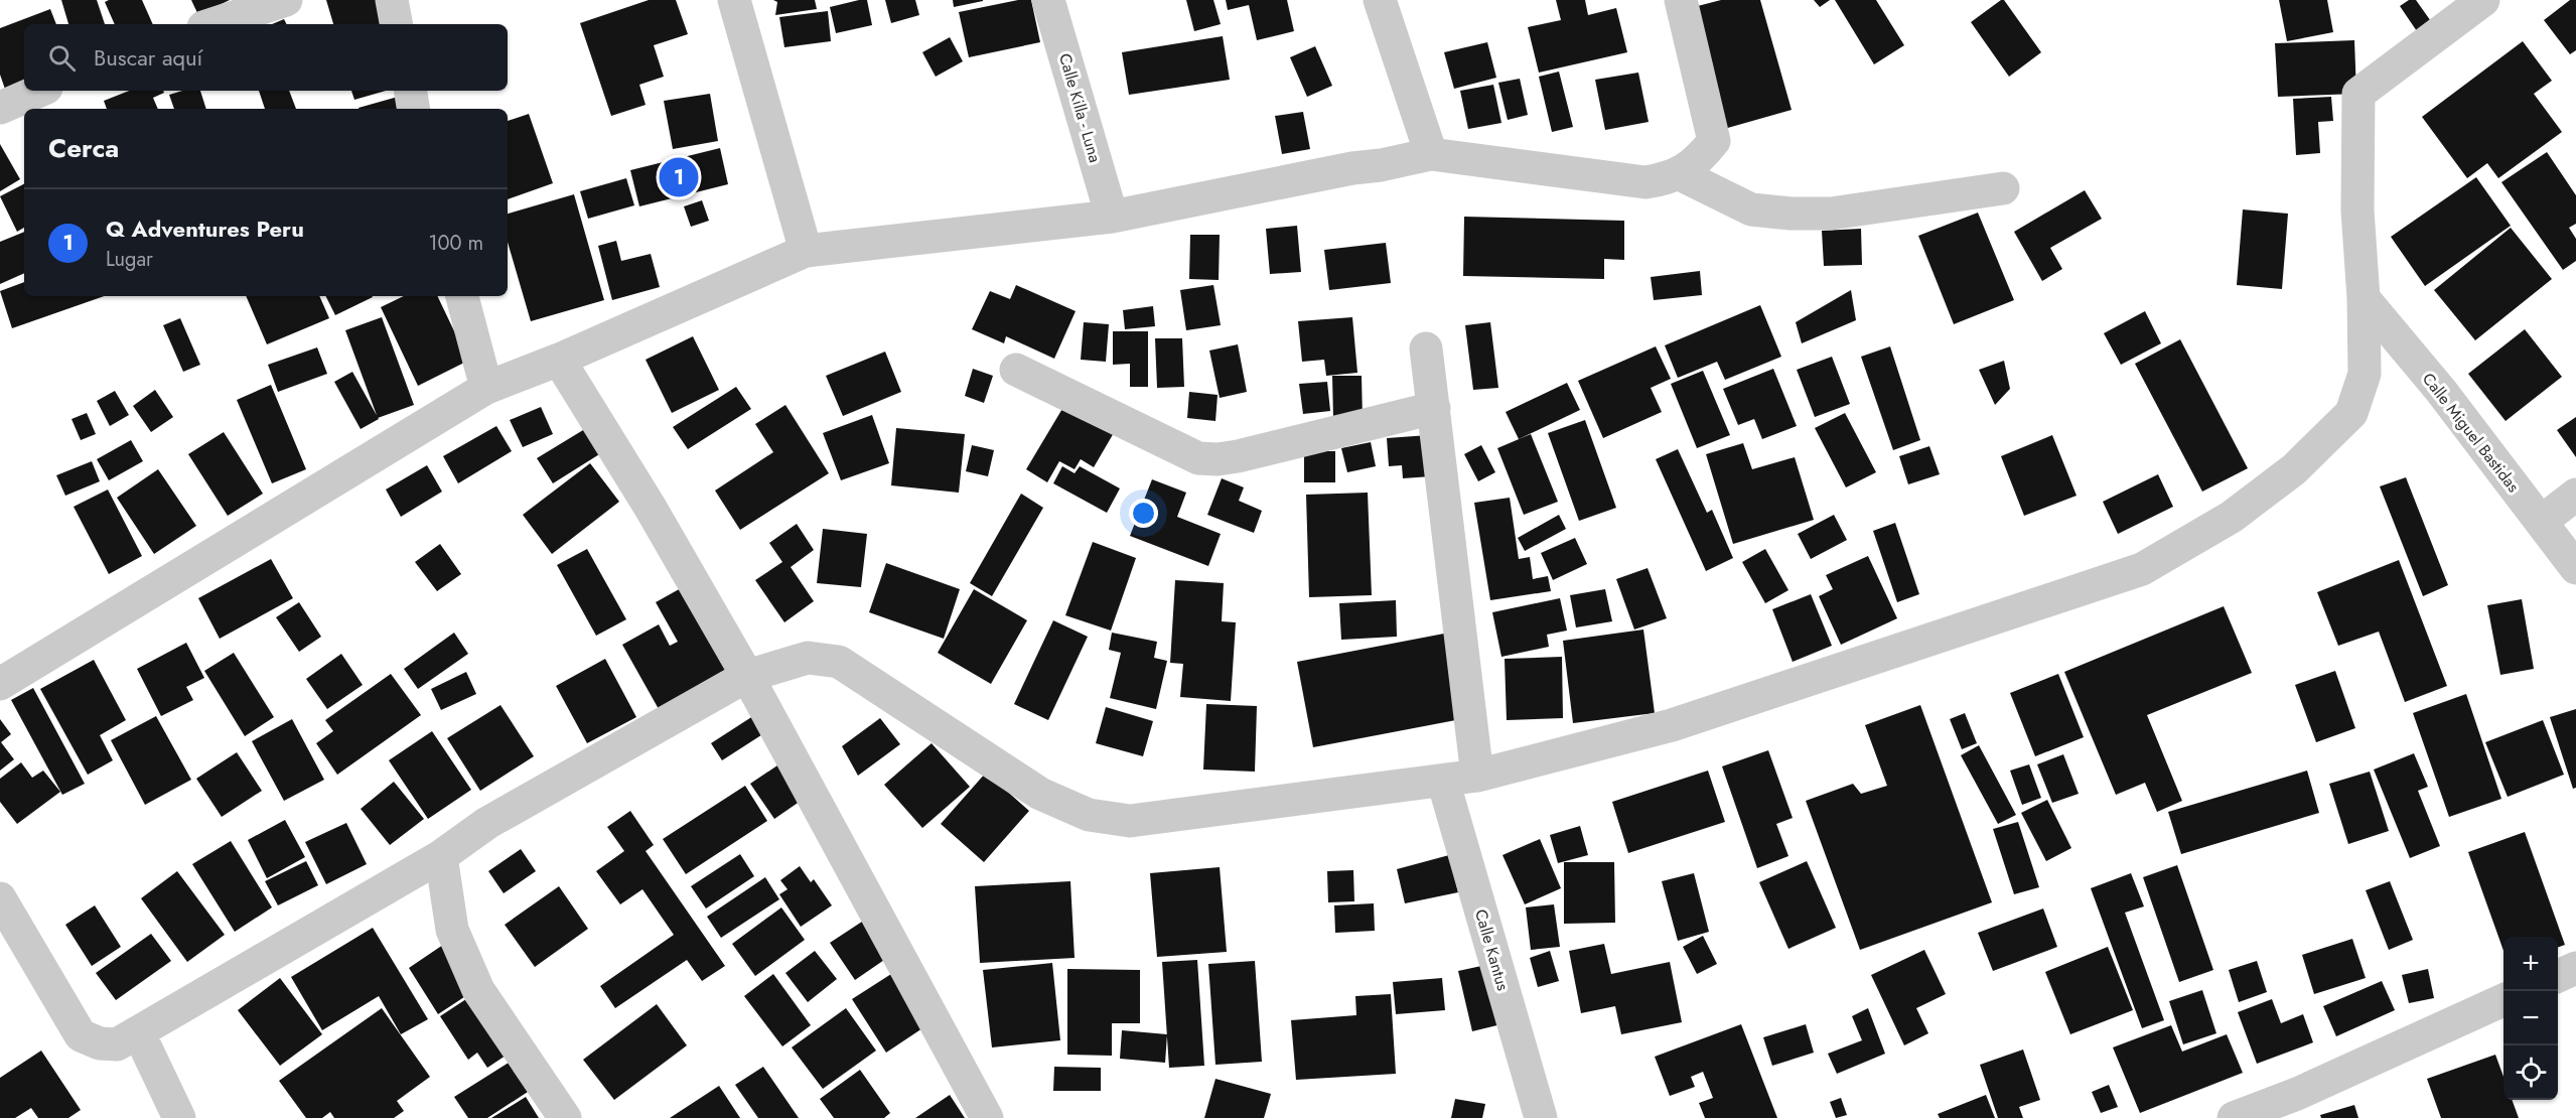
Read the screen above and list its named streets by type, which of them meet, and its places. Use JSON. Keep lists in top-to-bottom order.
{
  "streets": {
    "street": ["Calle Killa - Luna", "Calle Miguel Bastidas", "Calle Kantus"]
  },
  "page": {
    "search": "Buscar aquí",
    "heading": "Cerca",
    "pins": "1",
    "list": [
      {
        "mark": "1",
        "name": "Q Adventures Peru",
        "note": "Lugar",
        "value": "100 m"
      }
    ],
    "map_buttons": ["+", "−"]
  }
}
